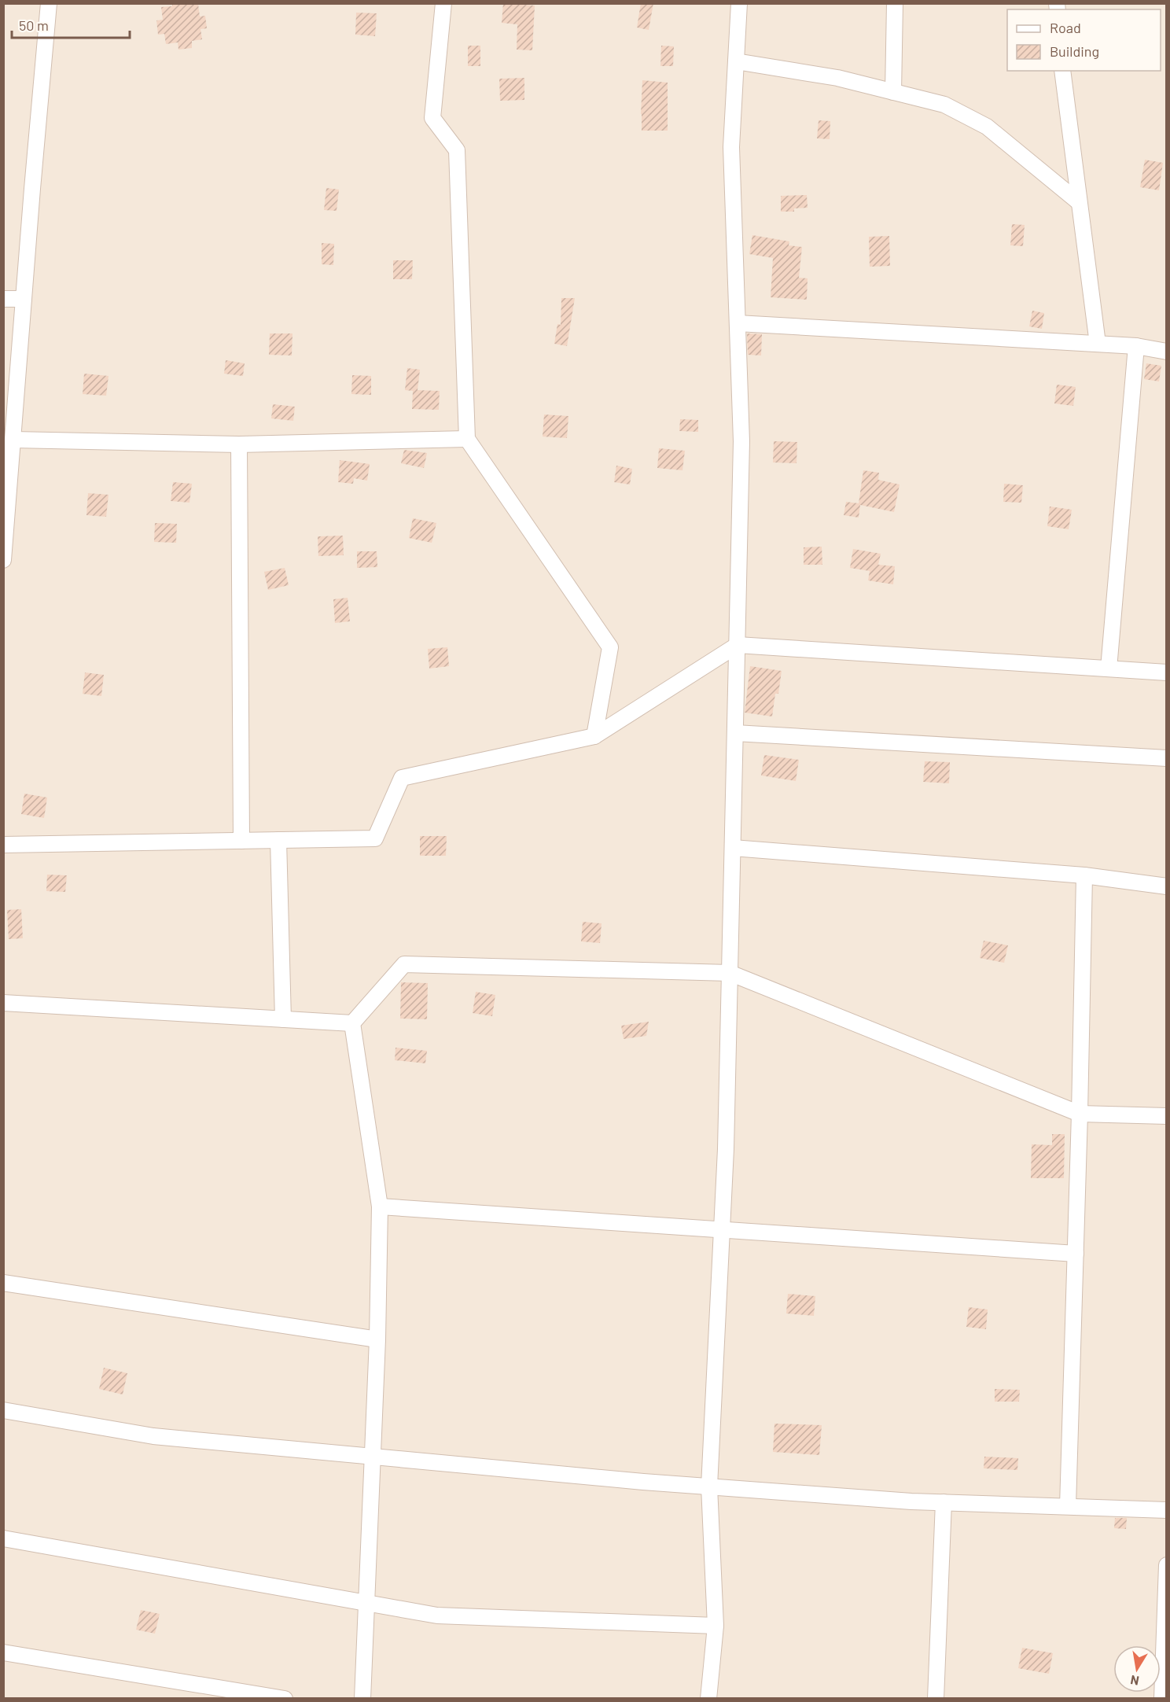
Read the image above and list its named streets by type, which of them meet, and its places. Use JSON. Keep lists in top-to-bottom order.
{
  "legend": ["Road", "Building"],
  "scale_bar": "50 m",
  "north": "bottom"
}
